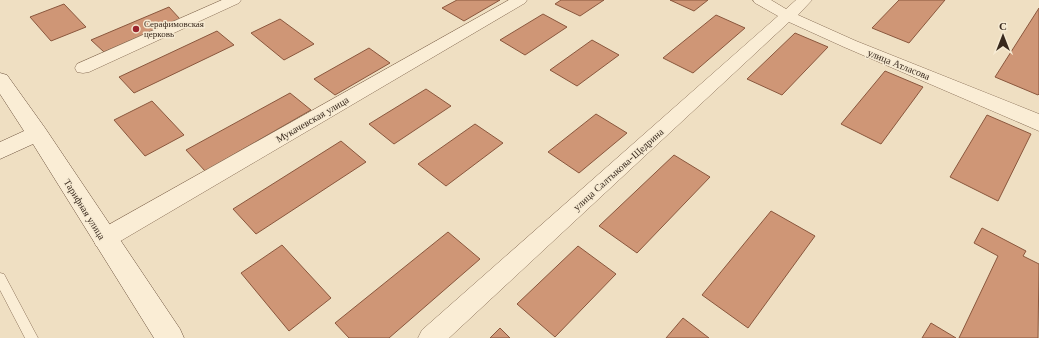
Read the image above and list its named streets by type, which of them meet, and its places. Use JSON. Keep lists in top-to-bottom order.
{
  "streets": {
    "street": [
      "улица Атласова",
      "Мукачевская улица",
      "улица Салтыкова-Щедрина",
      "Тарифная улица"
    ]
  },
  "crossings": [
    ["улица Атласова", "улица Салтыкова-Щедрина"],
    ["Мукачевская улица", "Тарифная улица"]
  ],
  "places": ["Серафимовская церковь"],
  "north": "top"
}
